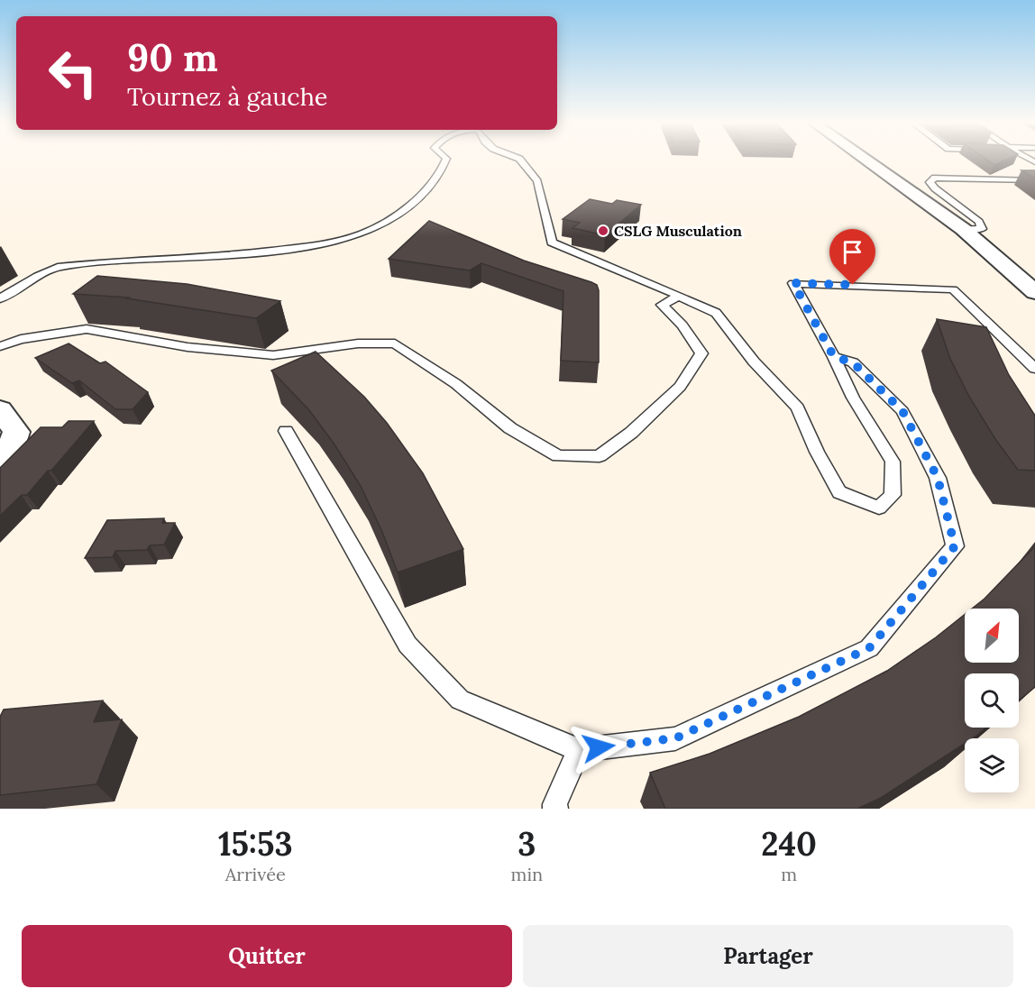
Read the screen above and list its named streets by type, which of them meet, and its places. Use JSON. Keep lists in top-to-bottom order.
{
  "places": ["CSLG Musculation"],
  "north": "top right",
  "page": {
    "turn": ["90 m", "Tournez à gauche"],
    "eta": [
      "15:53",
      "Arrivée",
      "3",
      "min",
      "240",
      "m"
    ],
    "buttons": ["Quitter", "Partager"]
  }
}
